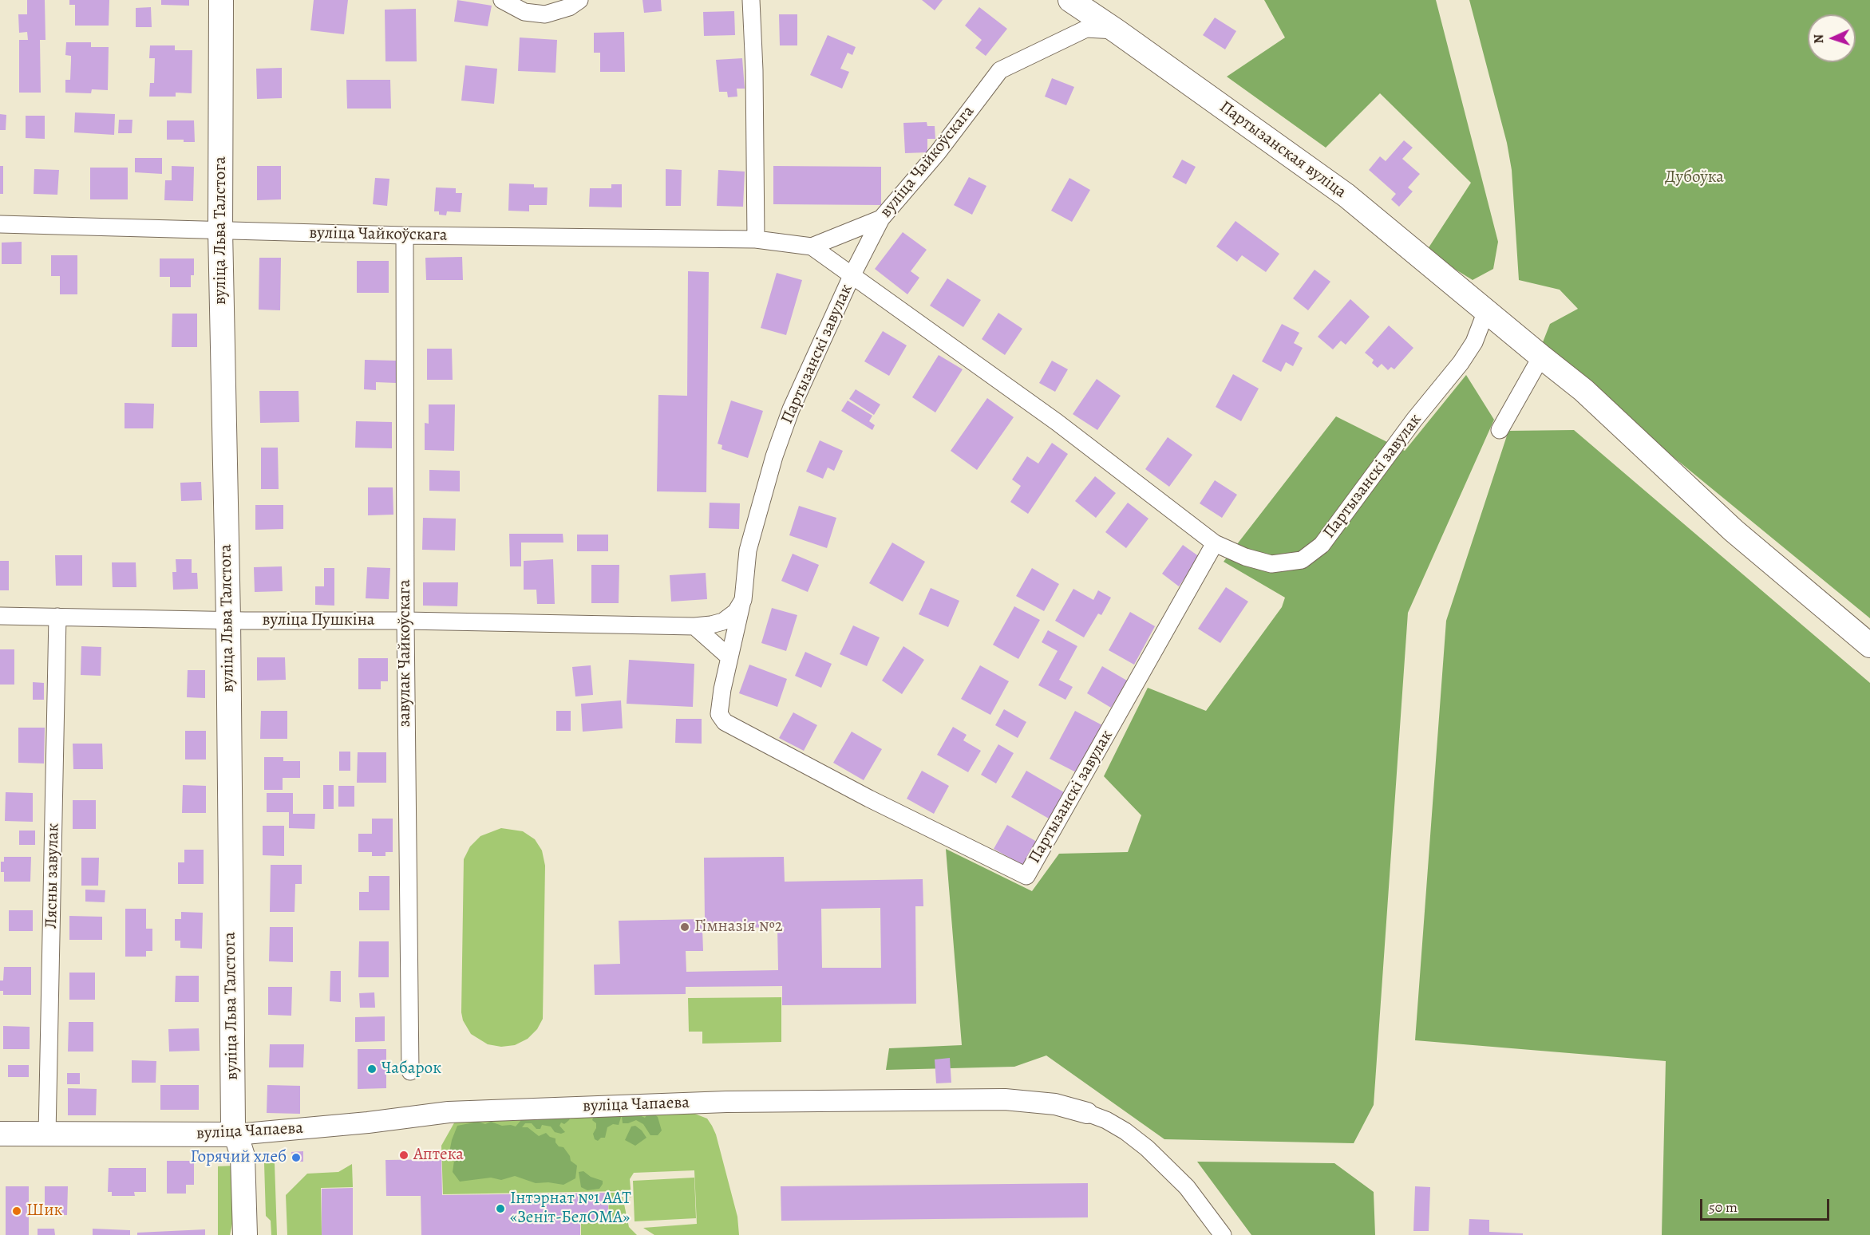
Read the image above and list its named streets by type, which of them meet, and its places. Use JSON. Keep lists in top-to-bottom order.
{
  "streets": {
    "main road": ["Партызанская вуліца", "вуліца Льва Талстога", "вуліца Чапаева"],
    "street": [
      "вуліца Чайкоўскага",
      "Партызанскі завулак",
      "вуліца Пушкіна",
      "завулак Чайкоўскага",
      "Лясны завулак"
    ]
  },
  "crossings": [
    ["Партызанская вуліца", "вуліца Чайкоўскага"],
    ["Партызанская вуліца", "Партызанскі завулак"],
    ["вуліца Чайкоўскага", "вуліца Льва Талстога"],
    ["вуліца Чайкоўскага", "Партызанскі завулак"],
    ["вуліца Чайкоўскага", "завулак Чайкоўскага"],
    ["вуліца Льва Талстога", "вуліца Пушкіна"],
    ["вуліца Льва Талстога", "вуліца Чапаева"],
    ["вуліца Пушкіна", "завулак Чайкоўскага"],
    ["вуліца Пушкіна", "Лясны завулак"],
    ["Лясны завулак", "вуліца Чапаева"]
  ],
  "parks": ["Дубоўка"],
  "places": [
    "Гімназія №2",
    "Чабарок",
    "Аптека",
    "Горячий хлеб",
    "Інтэрнат №1 ААТ «Зеніт-БелОМА»",
    "Шик"
  ],
  "scale_bar": "50 m",
  "north": "left"
}
